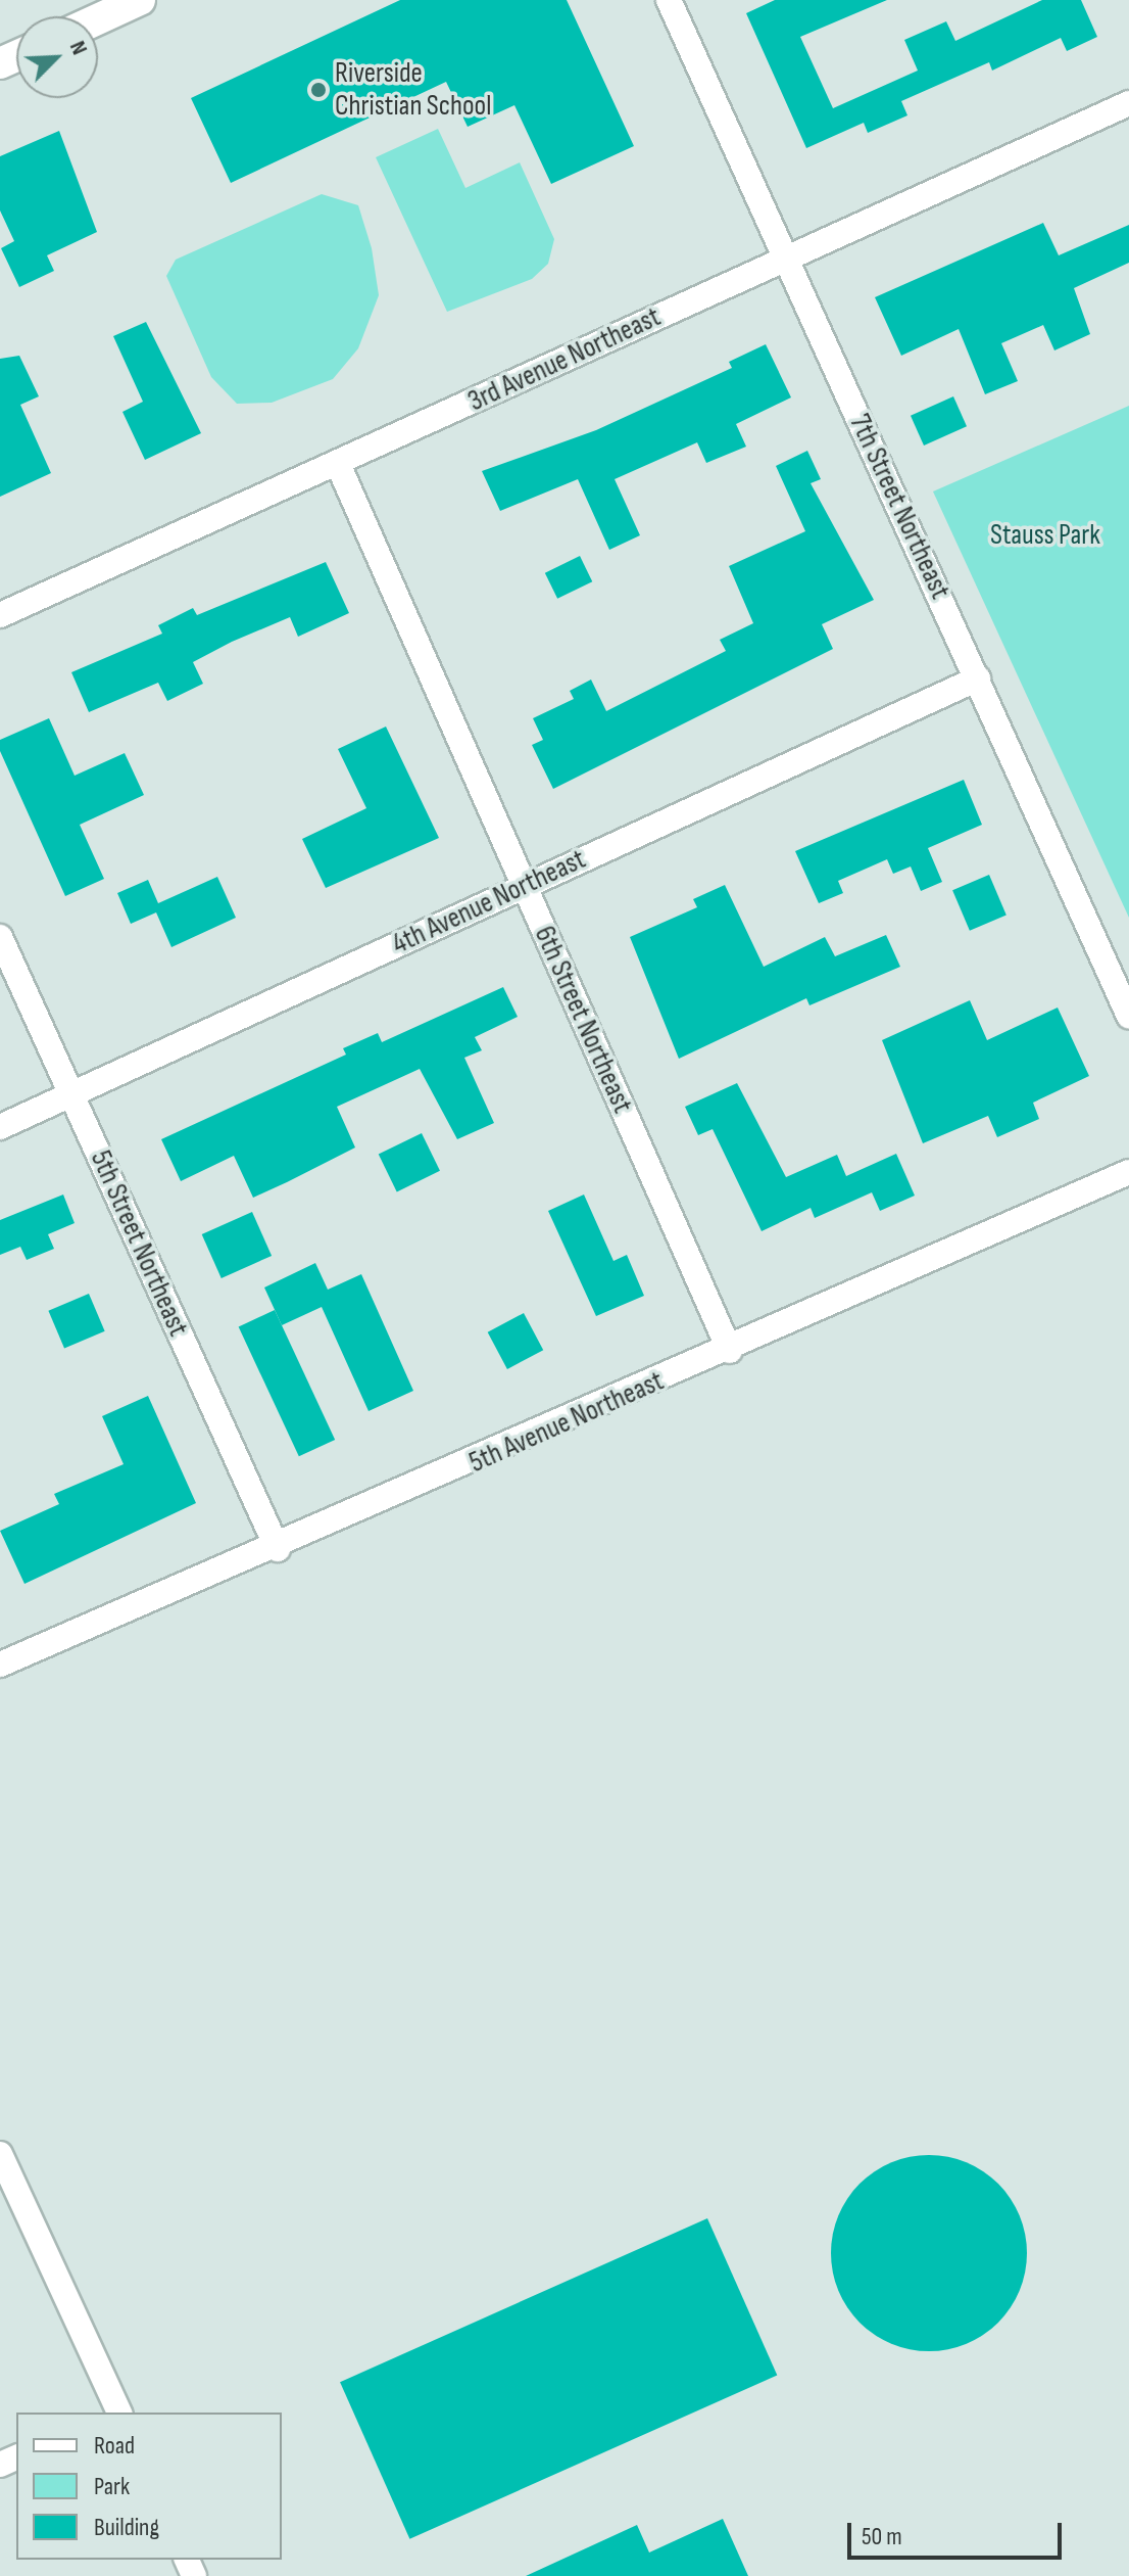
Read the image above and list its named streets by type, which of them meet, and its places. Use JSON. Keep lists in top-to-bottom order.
{
  "streets": {
    "street": [
      "3rd Avenue Northeast",
      "7th Street Northeast",
      "4th Avenue Northeast",
      "6th Street Northeast",
      "5th Street Northeast",
      "5th Avenue Northeast"
    ]
  },
  "crossings": [
    ["3rd Avenue Northeast", "7th Street Northeast"],
    ["3rd Avenue Northeast", "6th Street Northeast"],
    ["7th Street Northeast", "4th Avenue Northeast"],
    ["4th Avenue Northeast", "6th Street Northeast"],
    ["4th Avenue Northeast", "5th Street Northeast"],
    ["6th Street Northeast", "5th Avenue Northeast"],
    ["5th Street Northeast", "5th Avenue Northeast"]
  ],
  "parks": ["Stauss Park"],
  "places": ["Riverside Christian School"],
  "legend": ["Road", "Park", "Building"],
  "scale_bar": "50 m",
  "north": "top right"
}
